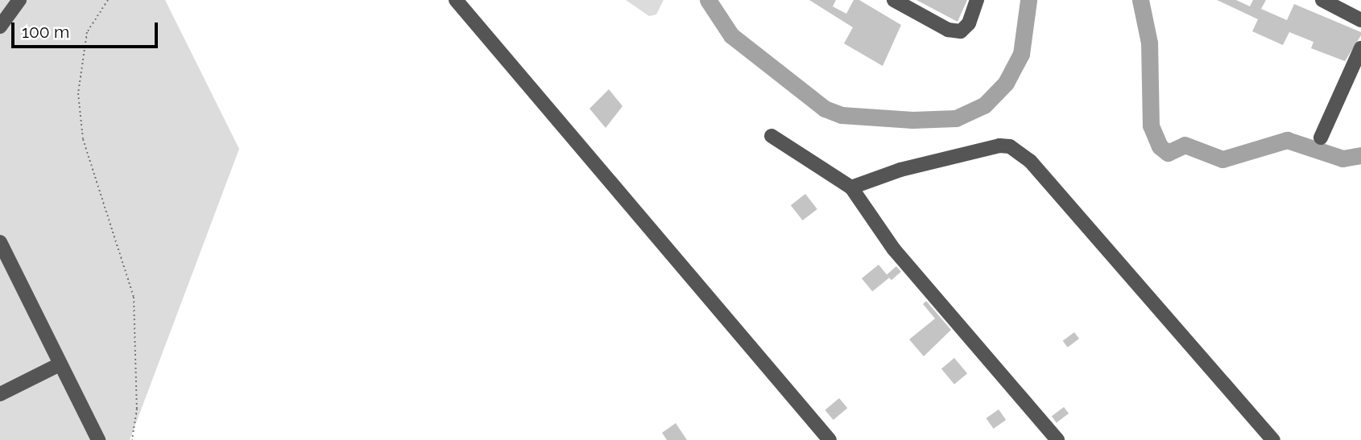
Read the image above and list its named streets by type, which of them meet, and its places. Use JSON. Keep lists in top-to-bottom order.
{
  "scale_bar": "100 m"
}
